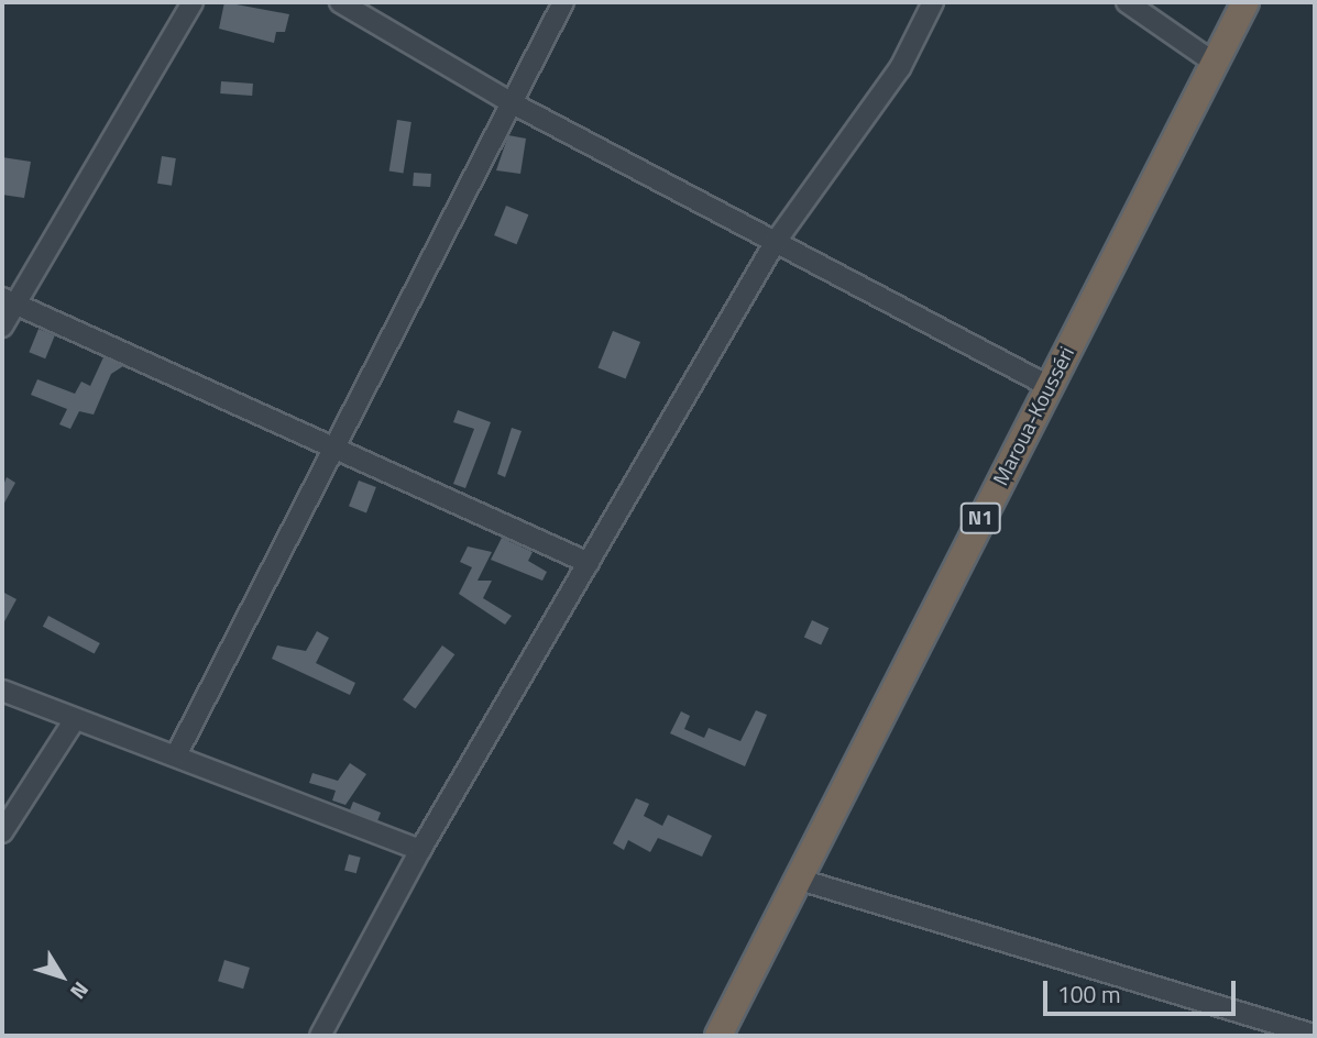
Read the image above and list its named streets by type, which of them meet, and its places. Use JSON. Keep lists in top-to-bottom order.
{
  "streets": {
    "highway": ["Maroua-Kousséri", "N1"]
  },
  "scale_bar": "100 m",
  "north": "bottom right"
}
